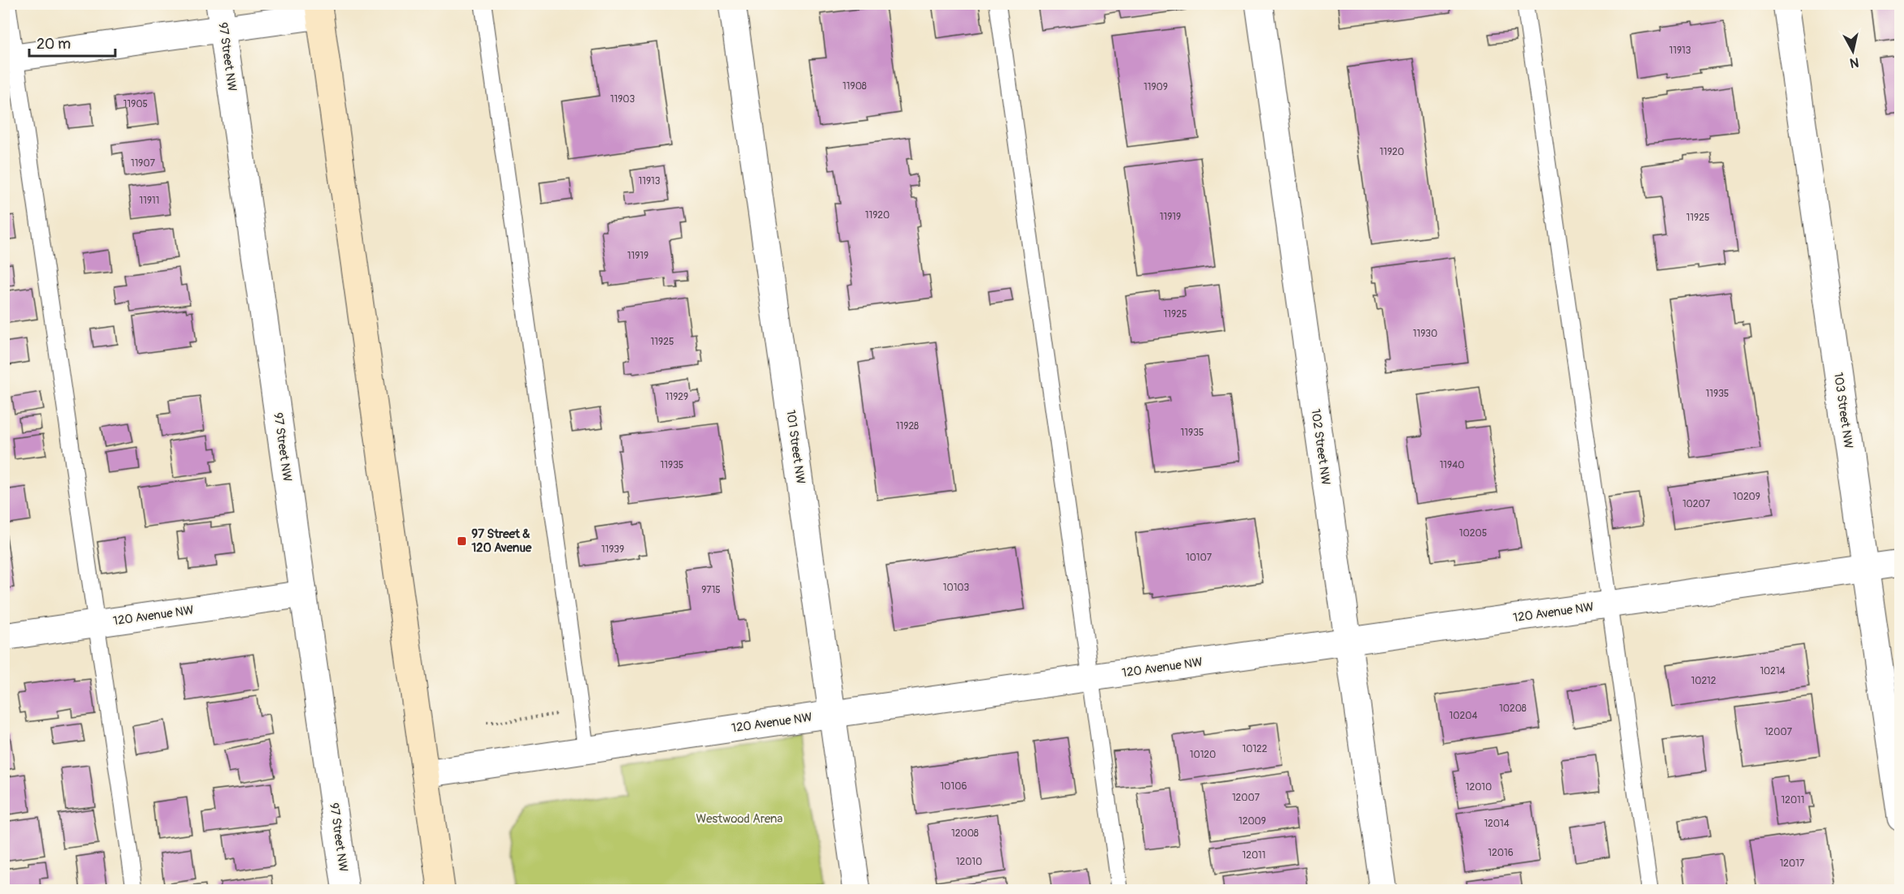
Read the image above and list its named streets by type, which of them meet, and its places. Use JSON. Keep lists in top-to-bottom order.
{
  "streets": {
    "street": [
      "97 Street NW",
      "103 Street NW",
      "101 Street NW",
      "102 Street NW",
      "120 Avenue NW"
    ]
  },
  "crossings": [
    ["97 Street NW", "120 Avenue NW"],
    ["103 Street NW", "120 Avenue NW"],
    ["101 Street NW", "120 Avenue NW"],
    ["102 Street NW", "120 Avenue NW"]
  ],
  "parks": ["Westwood Arena"],
  "places": {
    "transit": ["97 Street & 120 Avenue"]
  },
  "house_numbers": [
    "11913",
    "11908",
    "11909",
    "11903",
    "11905",
    "11920",
    "11907",
    "11913",
    "11911",
    "11920",
    "11919",
    "11925",
    "11919",
    "11925",
    "11930",
    "11925",
    "11935",
    "11929",
    "11928",
    "11935",
    "11935",
    "11940",
    "10209",
    "10207",
    "10205",
    "11939",
    "10107",
    "10103",
    "9715",
    "10214",
    "10212",
    "10208",
    "10204",
    "12007",
    "10122",
    "10120",
    "10106",
    "12010",
    "12007",
    "12011",
    "12009",
    "12014",
    "12008",
    "12016",
    "12011",
    "12010",
    "12017"
  ],
  "scale_bar": "20 m",
  "north": "bottom"
}
